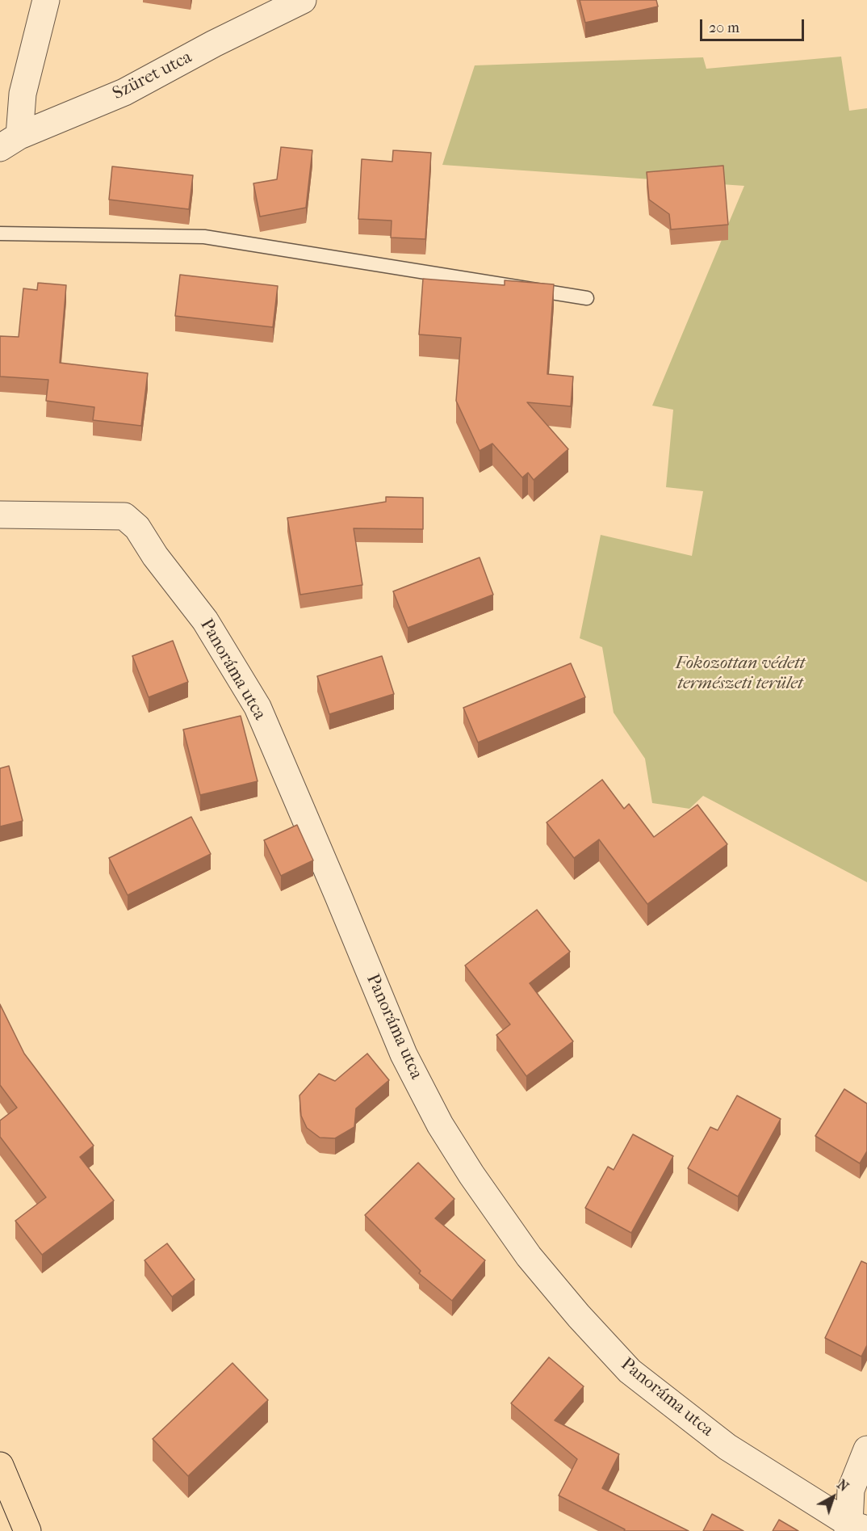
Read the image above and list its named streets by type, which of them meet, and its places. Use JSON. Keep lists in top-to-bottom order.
{
  "streets": {
    "street": ["Szüret utca", "Panoráma utca"]
  },
  "parks": ["Fokozottan védett természeti terület"],
  "scale_bar": "20 m",
  "north": "top right"
}
